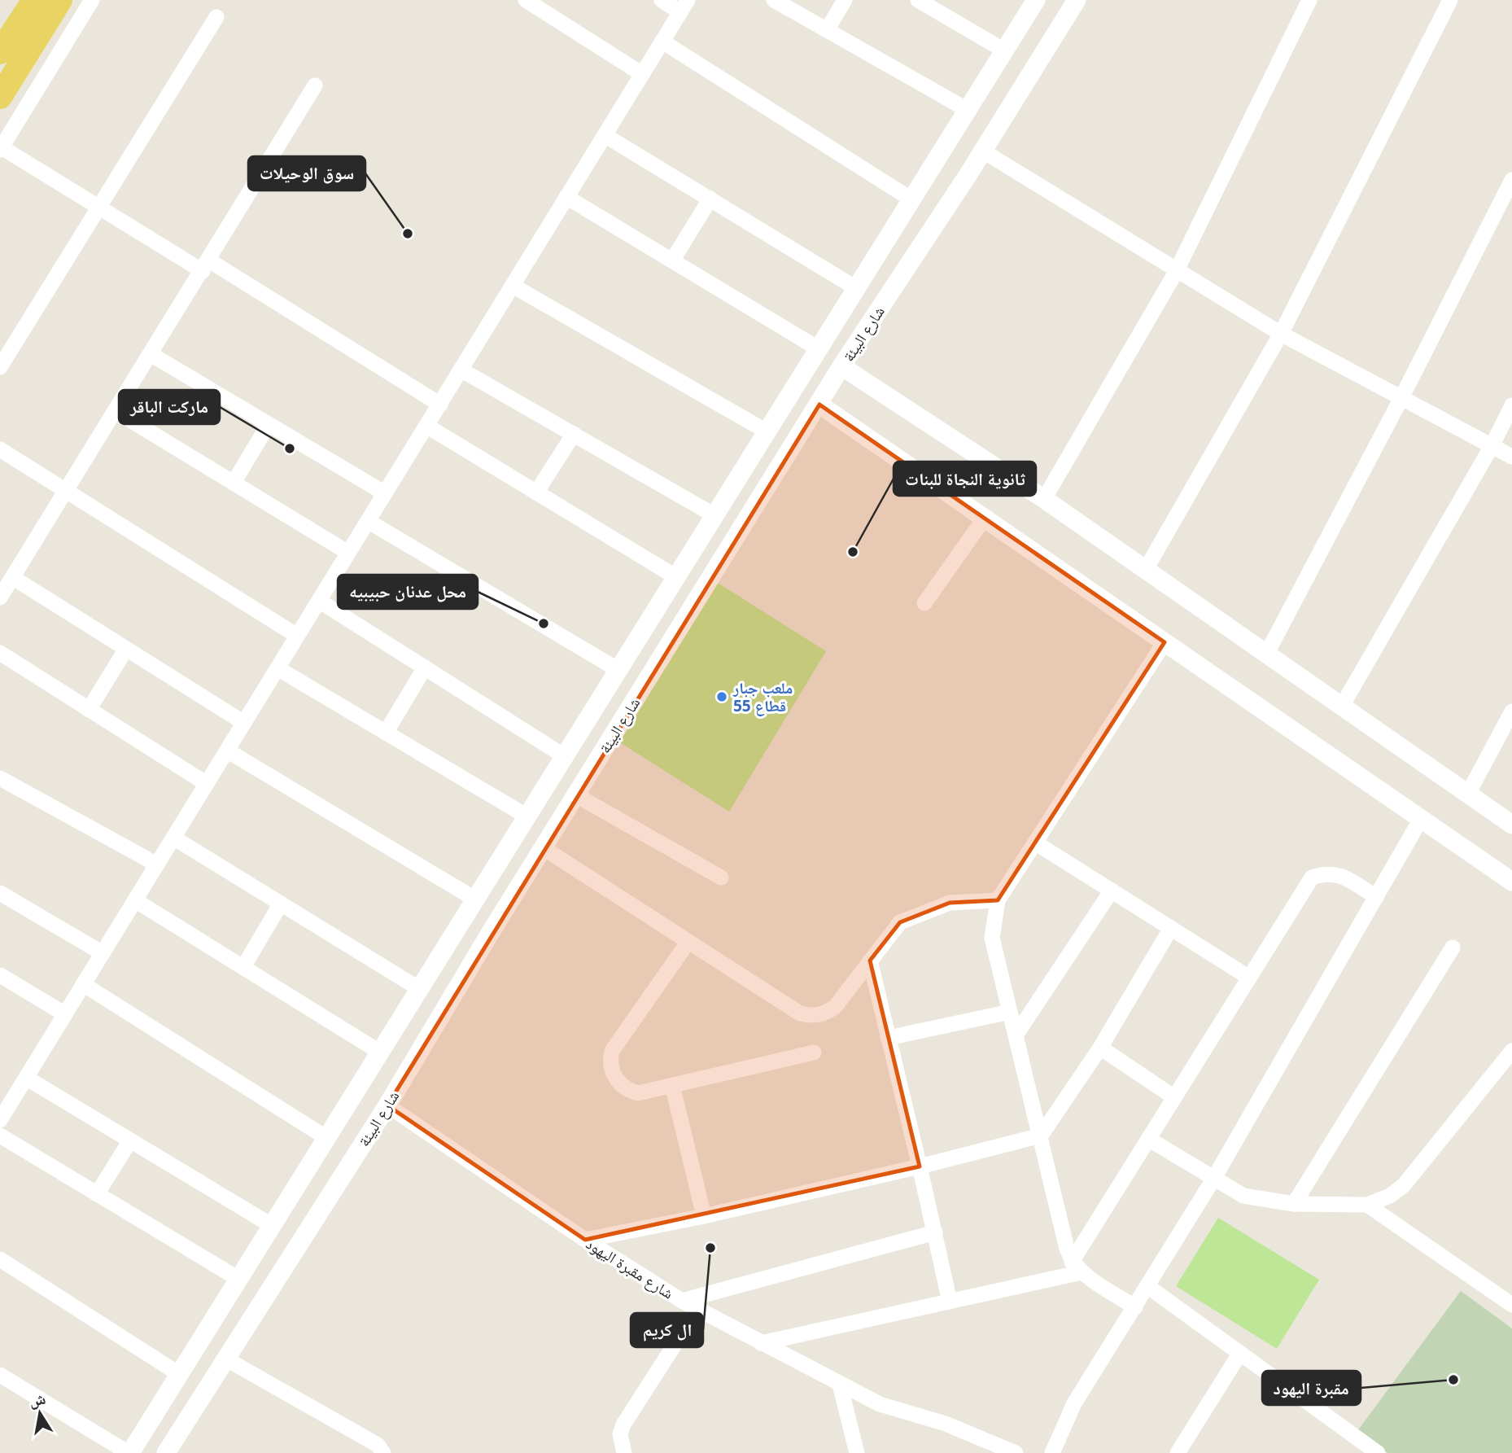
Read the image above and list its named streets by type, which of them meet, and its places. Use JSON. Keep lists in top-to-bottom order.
{
  "streets": {
    "street": ["شارع البيئة", "شارع مقبرة اليهود"]
  },
  "crossings": [
    ["شارع البيئة", "شارع مقبرة اليهود"]
  ],
  "places": [
    "سوق الوحيلات",
    "ماركت الباقر",
    "ثانوية النجاة للبنات",
    "محل عدنان حبيبيه",
    "ملعب جبار قطاع 55",
    "ال كريم",
    "مقبرة اليهود"
  ],
  "north": "top"
}
